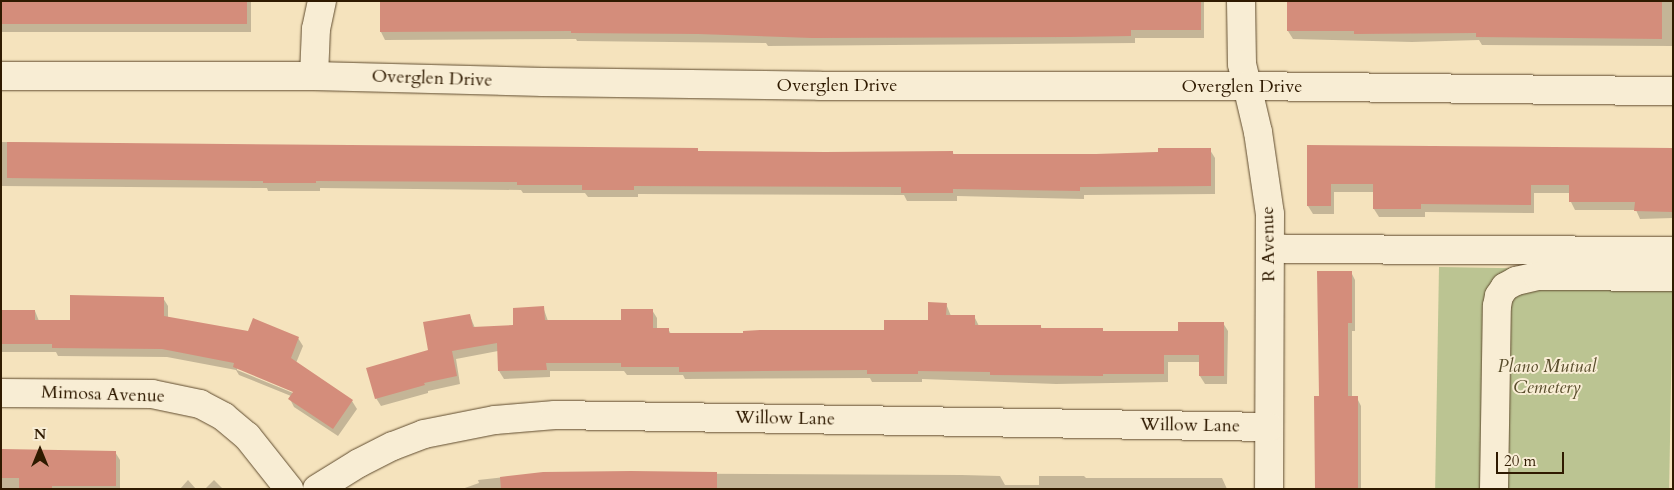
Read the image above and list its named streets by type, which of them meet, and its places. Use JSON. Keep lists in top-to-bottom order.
{
  "streets": {
    "street": [
      "Overglen Drive",
      "R Avenue",
      "Mimosa Avenue",
      "Willow Lane"
    ]
  },
  "crossings": [
    ["Overglen Drive", "R Avenue"],
    ["R Avenue", "Willow Lane"]
  ],
  "parks": ["Plano Mutual Cemetery"],
  "scale_bar": "20 m",
  "north": "top"
}
